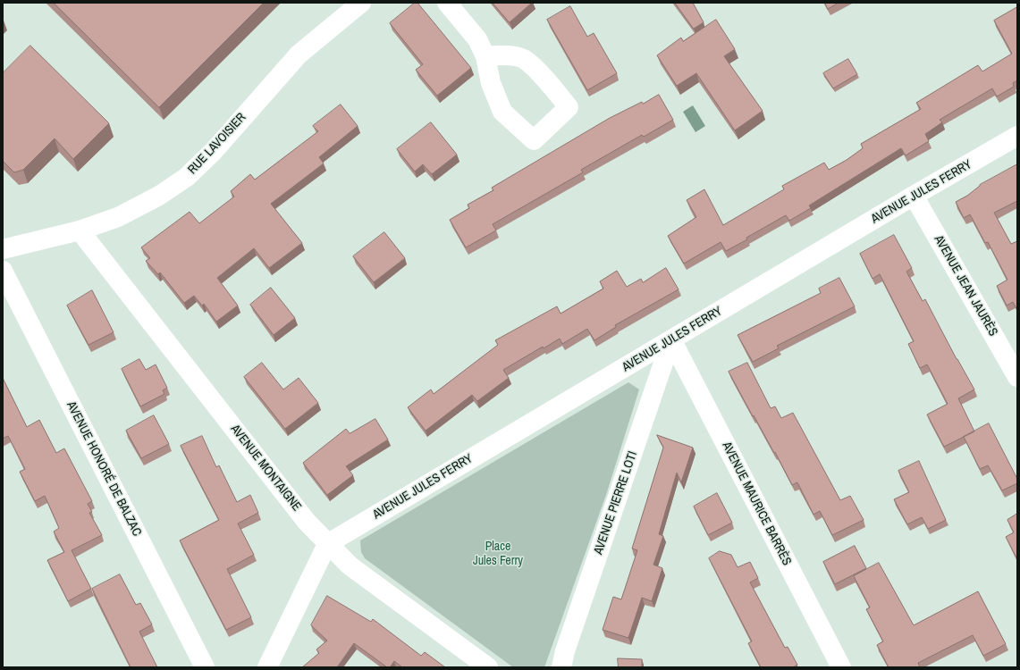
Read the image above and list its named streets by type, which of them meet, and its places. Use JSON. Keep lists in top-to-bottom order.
{
  "streets": {
    "street": [
      "RUE LAVOISIER",
      "AVENUE JULES FERRY",
      "AVENUE JEAN JAURÈS",
      "AVENUE MONTAIGNE",
      "AVENUE HONORÉ DE BALZAC",
      "AVENUE PIERRE LOTI",
      "AVENUE MAURICE BARRÈS"
    ]
  },
  "crossings": [
    ["RUE LAVOISIER", "AVENUE MONTAIGNE"],
    ["AVENUE JULES FERRY", "AVENUE JEAN JAURÈS"],
    ["AVENUE JULES FERRY", "AVENUE MONTAIGNE"],
    ["AVENUE JULES FERRY", "AVENUE PIERRE LOTI"],
    ["AVENUE JULES FERRY", "AVENUE MAURICE BARRÈS"],
    ["AVENUE PIERRE LOTI", "AVENUE MAURICE BARRÈS"]
  ],
  "parks": ["Place Jules Ferry"]
}
